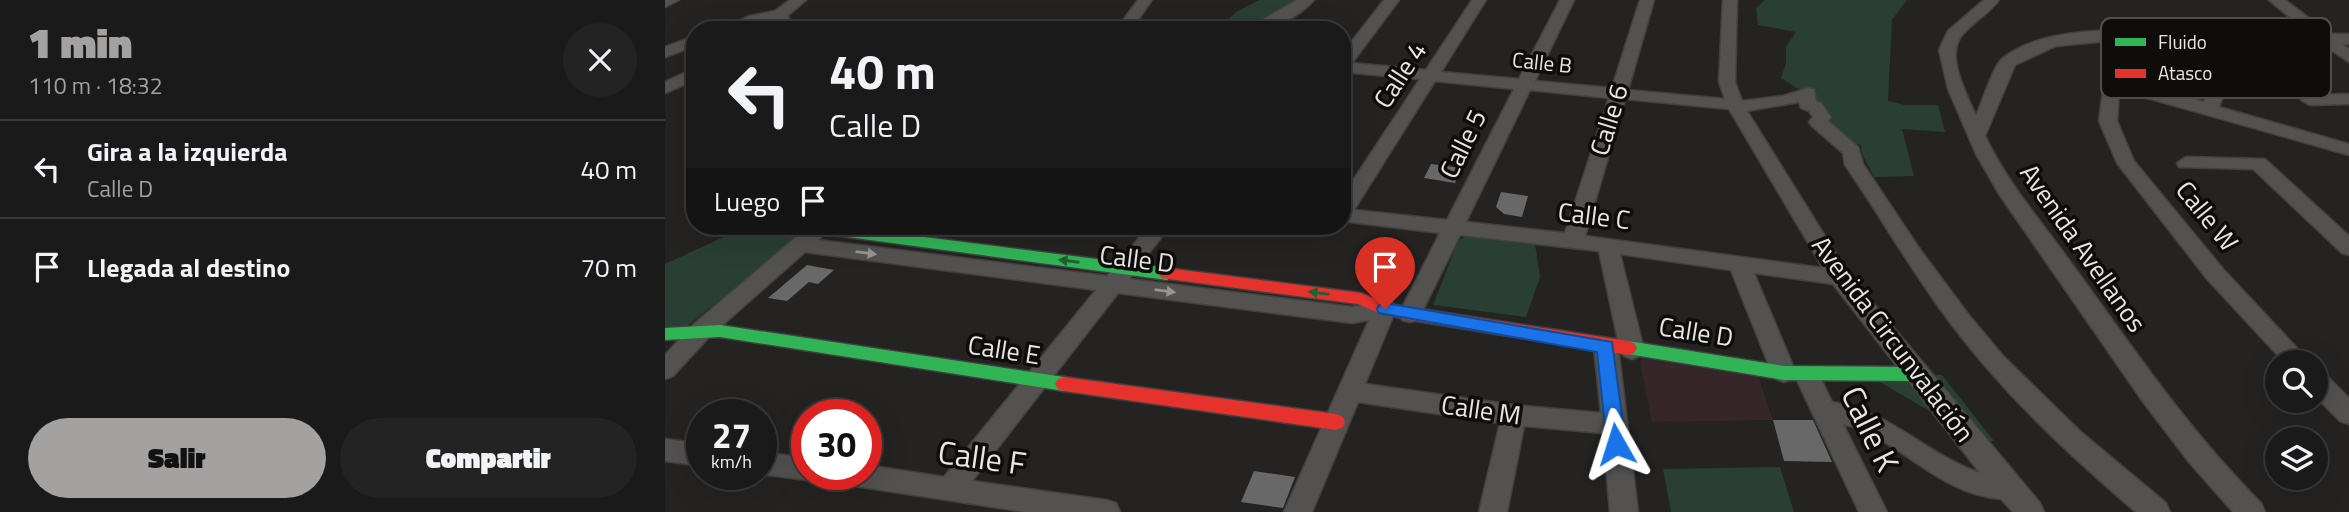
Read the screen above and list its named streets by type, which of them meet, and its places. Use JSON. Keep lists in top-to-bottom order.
{
  "streets": {
    "street": [
      "Calle B",
      "Calle 4",
      "Calle 6",
      "Calle 5",
      "Calle C",
      "Calle W",
      "Avenida Avellanos",
      "Calle D",
      "Avenida Circunvalación",
      "Calle E",
      "Calle M",
      "Calle K",
      "Calle F"
    ]
  },
  "crossings": [
    ["Calle B", "Calle 4"],
    ["Calle B", "Calle 6"],
    ["Calle B", "Calle 5"],
    ["Calle B", "Avenida Circunvalación"],
    ["Calle 6", "Calle C"],
    ["Calle 5", "Calle C"],
    ["Calle 5", "Calle D"],
    ["Calle C", "Avenida Circunvalación"],
    ["Calle C", "Calle K"],
    ["Calle D", "Avenida Circunvalación"],
    ["Calle D", "Calle K"]
  ],
  "legend": ["Fluido", "Atasco"],
  "page": {
    "heading": ["1 min", "110 m · 18:32"],
    "turn": ["40 m", "Calle D"],
    "list": [
      {
        "name": "Gira a la izquierda",
        "note": "Calle D",
        "value": "40 m"
      },
      {
        "name": "Llegada al destino",
        "value": "70 m"
      }
    ],
    "then": "Luego",
    "speed": "27 km/h",
    "limit": "30",
    "buttons": ["Salir", "Compartir"]
  }
}
